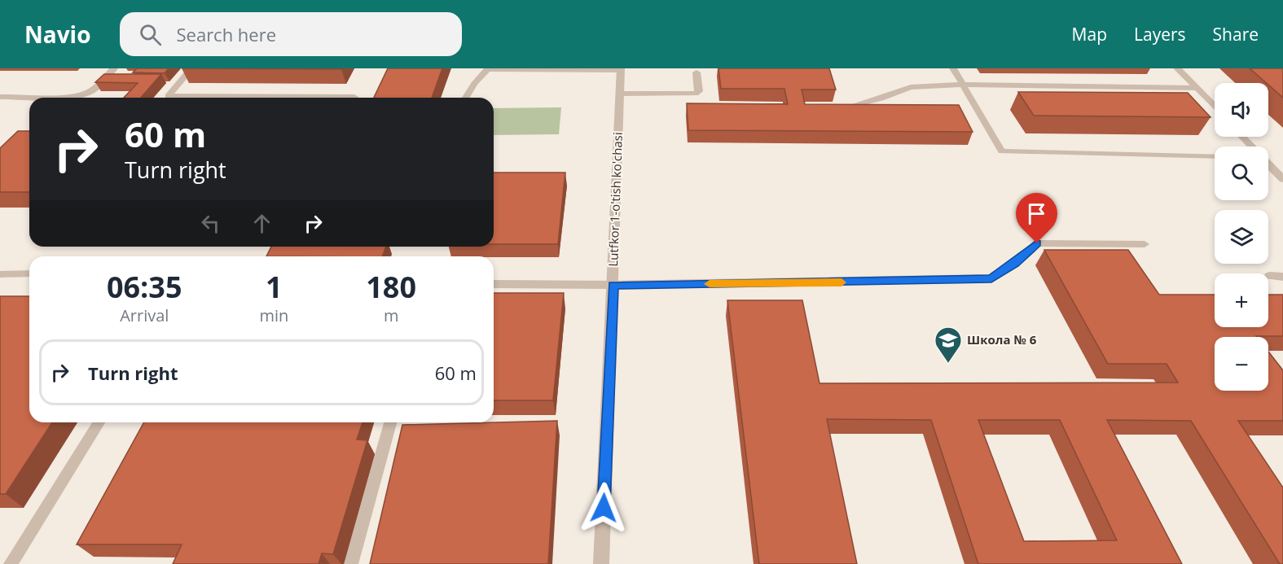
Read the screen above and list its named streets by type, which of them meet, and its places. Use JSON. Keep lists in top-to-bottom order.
{
  "streets": {
    "street": ["Lutfkor 1-o'tish ko'chasi"]
  },
  "places": {
    "school or university": ["Школа № 6"]
  },
  "page": {
    "header": "Navio",
    "search": "Search here",
    "nav": ["Map", "Layers", "Share"],
    "map_buttons": ["+", "−"],
    "turn": ["60 m", "Turn right"],
    "eta": [
      "06:35",
      "Arrival",
      "1",
      "min",
      "180",
      "m"
    ],
    "list": [
      {
        "name": "Turn right",
        "value": "60 m"
      }
    ]
  }
}
